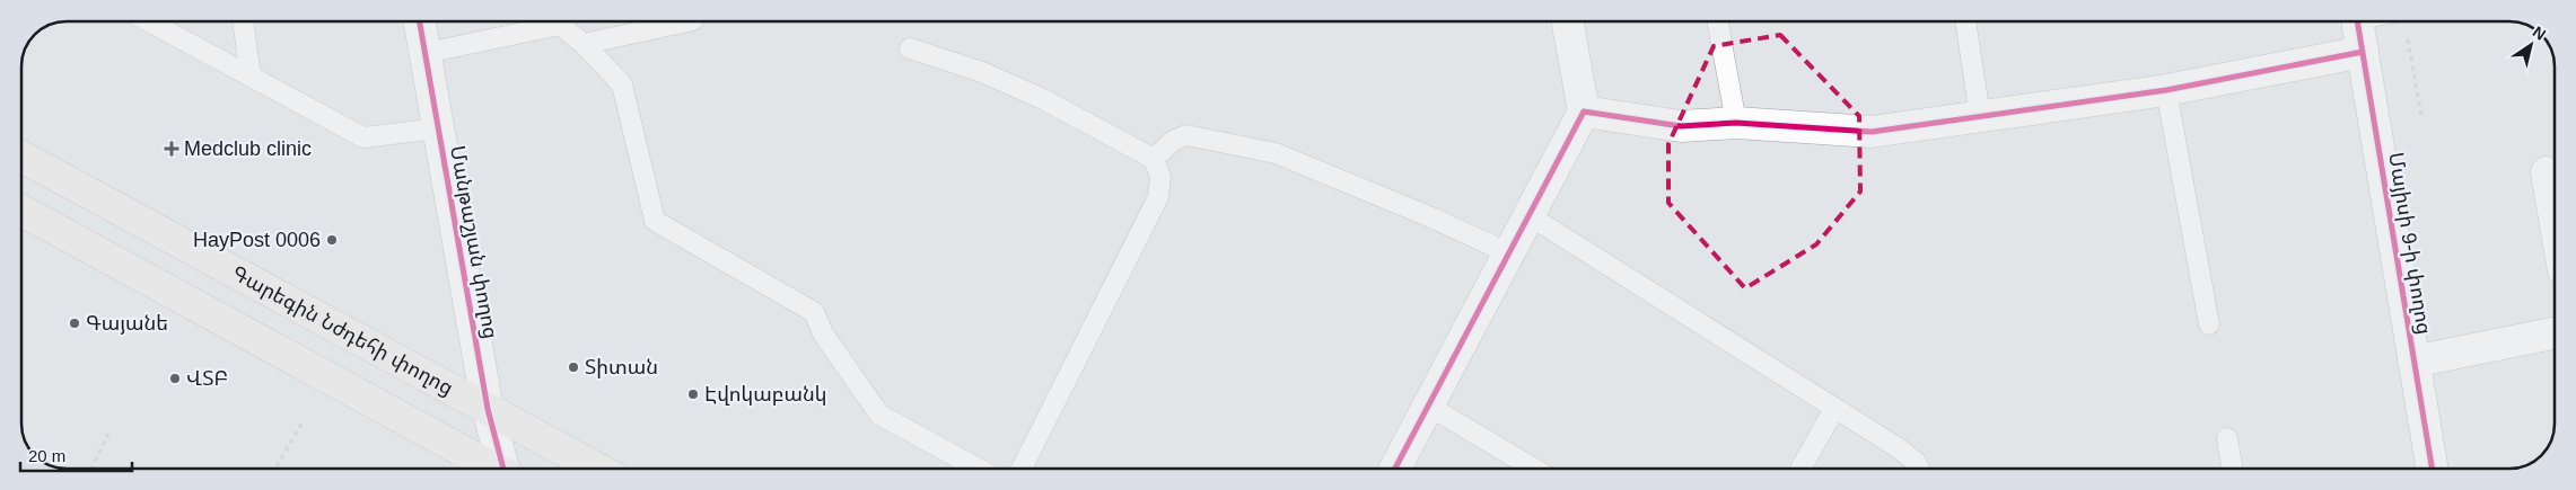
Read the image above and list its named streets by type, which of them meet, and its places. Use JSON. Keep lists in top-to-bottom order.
{
  "streets": {
    "main road": ["Գարեգին Նժդեհի փողոց"],
    "street": ["Մանթաշյան փողոց", "Մայիսի 9-ի փողոց"]
  },
  "crossings": [
    ["Մանթաշյան փողոց", "Գարեգին Նժդեհի փողոց"]
  ],
  "places": {
    "health": ["Medclub clinic"],
    "other": [
      "HayPost 0006",
      "Գայանե",
      "Տիտան",
      "ՎՏԲ",
      "Էվոկաբանկ"
    ]
  },
  "scale_bar": "20 m",
  "north": "top right"
}
